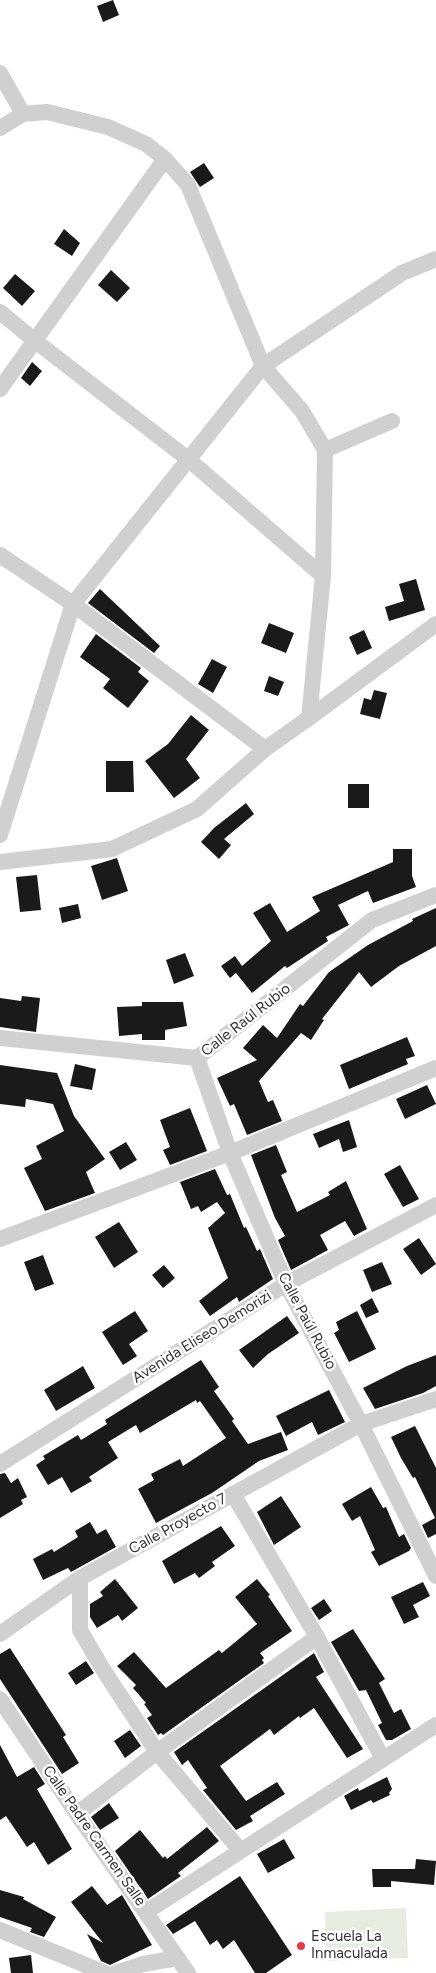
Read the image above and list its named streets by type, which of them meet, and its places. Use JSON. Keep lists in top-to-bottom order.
{
  "streets": {
    "street": [
      "Calle Raúl Rubio",
      "Calle Paúl Rubio",
      "Avenida Eliseo Demorizi",
      "Calle Proyecto 7",
      "Calle Padre Carmen Salle"
    ]
  },
  "crossings": [
    ["Calle Raúl Rubio", "Calle Paúl Rubio"],
    ["Calle Paúl Rubio", "Avenida Eliseo Demorizi"],
    ["Calle Paúl Rubio", "Calle Proyecto 7"]
  ],
  "places": ["Escuela La Inmaculada"]
}
